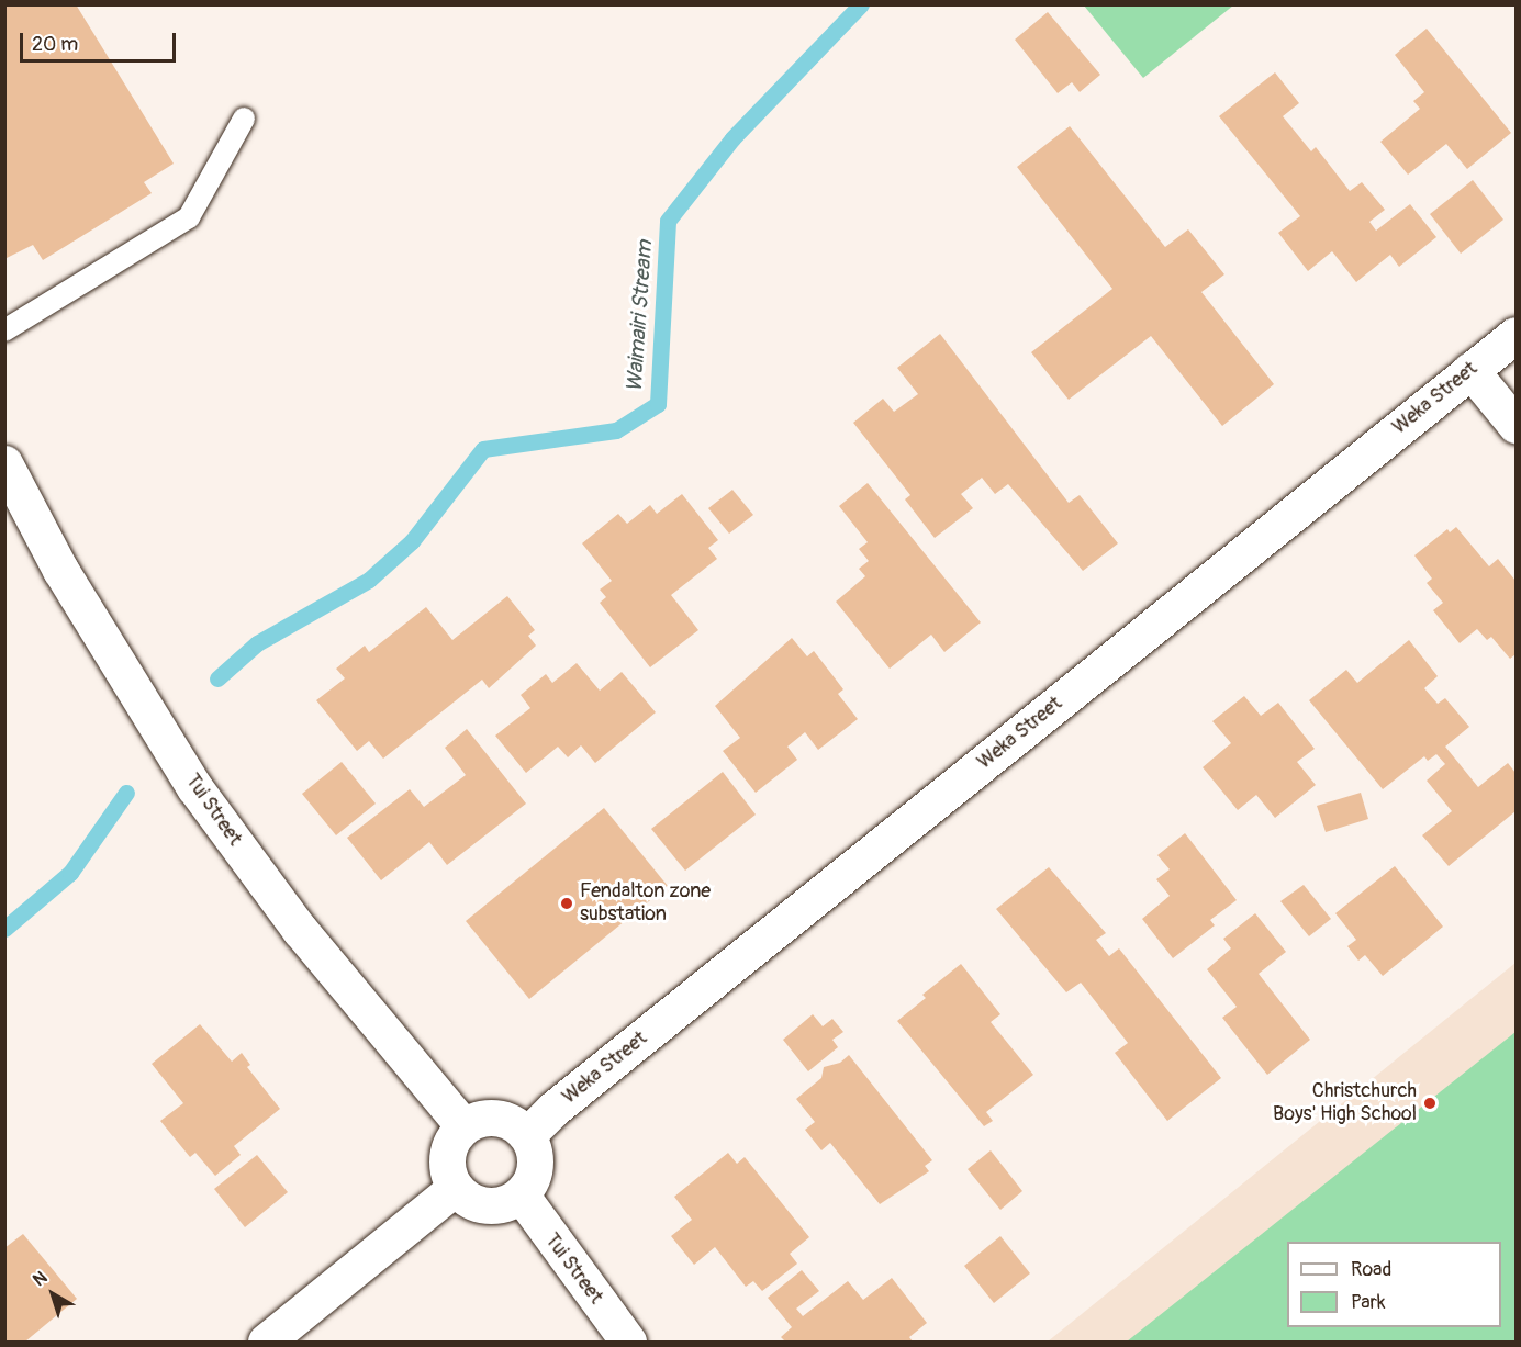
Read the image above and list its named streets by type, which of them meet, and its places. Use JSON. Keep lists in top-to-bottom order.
{
  "streets": {
    "street": ["Weka Street", "Tui Street"]
  },
  "crossings": [
    ["Weka Street", "Tui Street"]
  ],
  "water": ["Waimairi Stream"],
  "places": ["Fendalton zone substation", "Christchurch Boys' High School"],
  "legend": ["Road", "Park"],
  "scale_bar": "20 m",
  "north": "top left"
}
